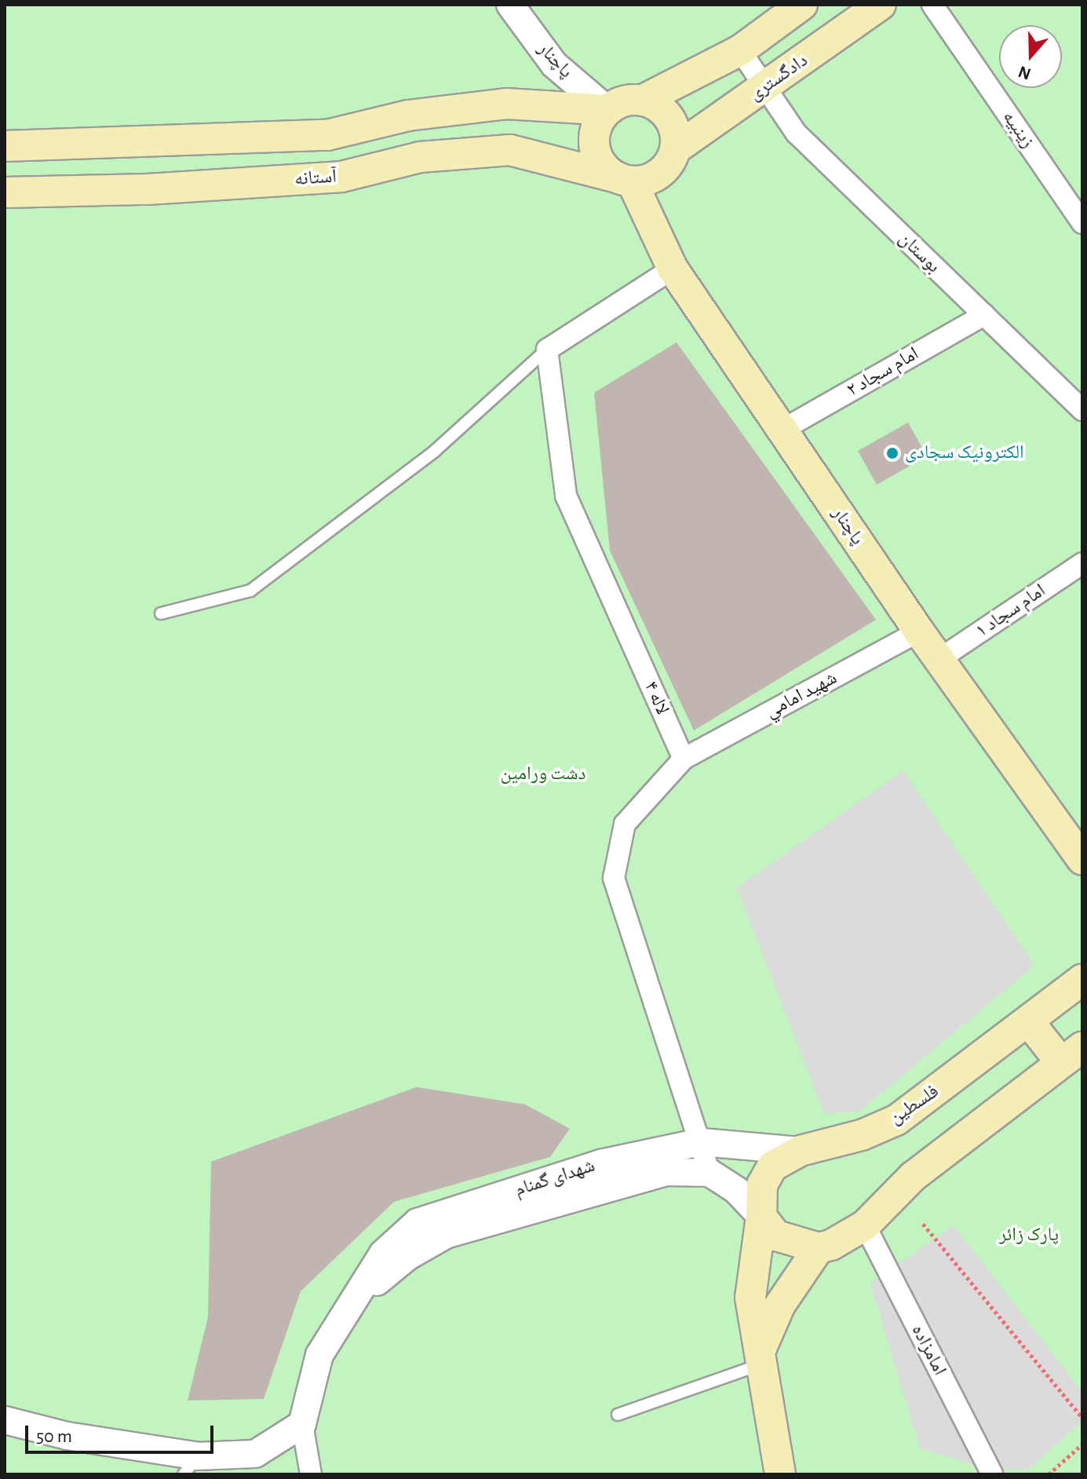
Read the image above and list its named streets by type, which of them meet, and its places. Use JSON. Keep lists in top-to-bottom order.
{
  "streets": {
    "main road": [
      "پاچنار",
      "دادگستری",
      "آستانه",
      "فلسطین"
    ],
    "street": [
      "زينبيه",
      "بوستان",
      "امام سجاد ۲",
      "امام سجاد ۱",
      "شهيد امامي",
      "لاله ۴",
      "شهدای گمنام",
      "امامزاده"
    ]
  },
  "crossings": [
    ["پاچنار", "دادگستری"],
    ["پاچنار", "آستانه"],
    ["پاچنار", "امام سجاد ۲"],
    ["پاچنار", "امام سجاد ۱"],
    ["پاچنار", "شهيد امامي"],
    ["دادگستری", "آستانه"],
    ["دادگستری", "بوستان"],
    ["بوستان", "امام سجاد ۲"],
    ["شهيد امامي", "لاله ۴"],
    ["فلسطین", "شهدای گمنام"]
  ],
  "parks": ["دشت ورامین", "پارک زائر"],
  "places": ["الکترونیک سجادی"],
  "scale_bar": "50 m",
  "north": "bottom"
}
